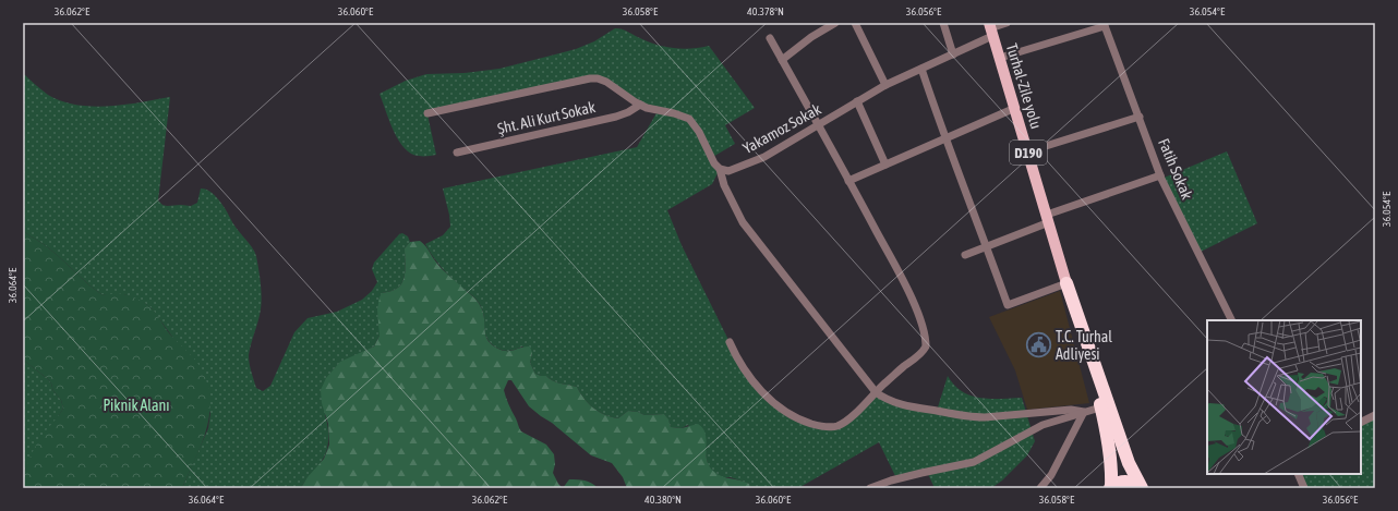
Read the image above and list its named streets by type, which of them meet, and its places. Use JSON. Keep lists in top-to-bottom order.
{
  "streets": {
    "highway": ["D190"],
    "main road": ["Turhal-Zile yolu"],
    "street": ["Şht. Ali Kurt Sokak", "Yakamoz Sokak", "Fatih Sokak"]
  },
  "crossings": [
    ["Turhal-Zile yolu", "Yakamoz Sokak"],
    ["Turhal-Zile yolu", "D190"]
  ],
  "parks": ["Piknik Alanı"],
  "places": {
    "public building": ["T.C. Turhal Adliyesi"]
  },
  "coordinates": [
    "36.062°E",
    "36.060°E",
    "36.058°E",
    "40.378°N",
    "36.056°E",
    "36.054°E",
    "36.064°E",
    "40.380°N"
  ]
}
